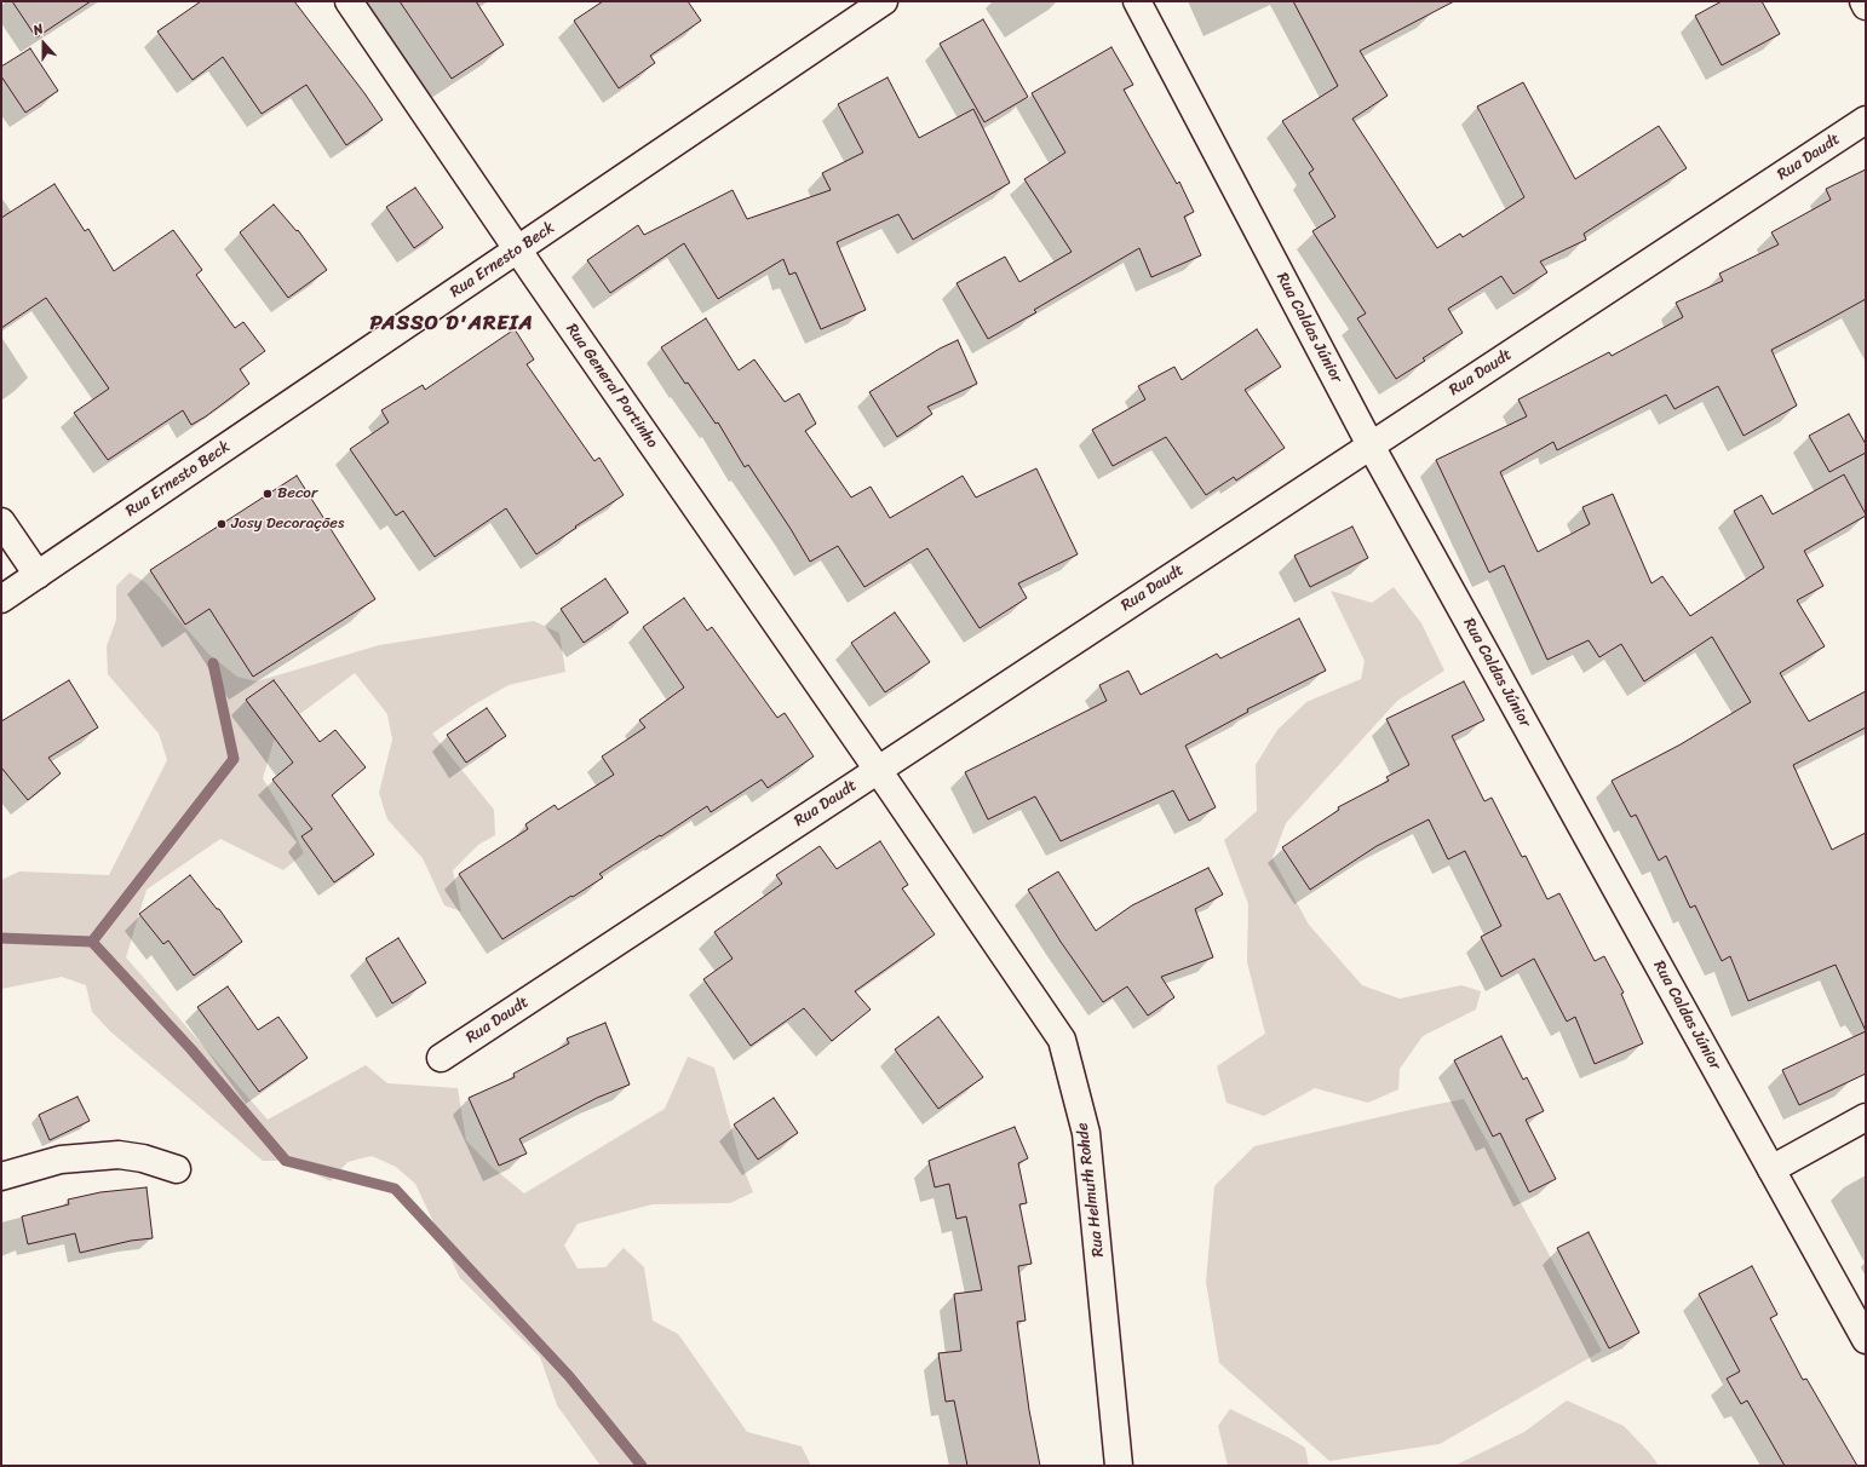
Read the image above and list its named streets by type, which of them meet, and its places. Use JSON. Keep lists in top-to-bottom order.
{
  "streets": {
    "street": [
      "Rua Daudt",
      "Rua Ernesto Beck",
      "Rua Caldas Júnior",
      "Rua General Portinho",
      "Rua Helmuth Rohde"
    ]
  },
  "crossings": [
    ["Rua Daudt", "Rua Caldas Júnior"],
    ["Rua Daudt", "Rua General Portinho"],
    ["Rua Daudt", "Rua Helmuth Rohde"],
    ["Rua Ernesto Beck", "Rua General Portinho"],
    ["Rua General Portinho", "Rua Helmuth Rohde"]
  ],
  "districts": ["PASSO D'AREIA"],
  "places": ["Becor", "Josy Decorações"],
  "north": "top"
}
